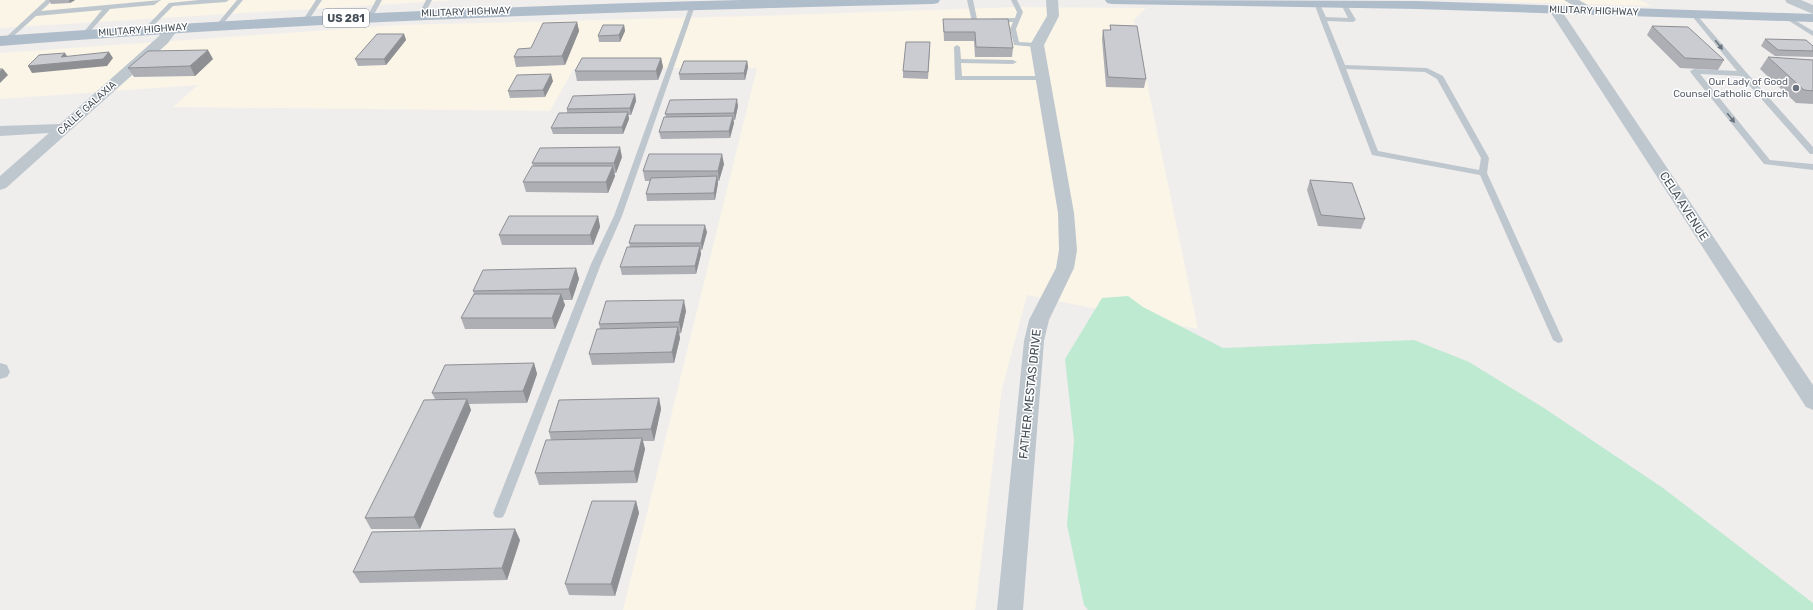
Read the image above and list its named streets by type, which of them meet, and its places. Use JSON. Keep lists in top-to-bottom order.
{
  "streets": {
    "main road": ["MILITARY HIGHWAY", "US 281"],
    "street": ["CALLE GALAXIA", "CELA AVENUE", "FATHER MESTAS DRIVE"]
  },
  "crossings": [
    ["MILITARY HIGHWAY", "CALLE GALAXIA"],
    ["MILITARY HIGHWAY", "CELA AVENUE"]
  ],
  "places": ["Our Lady of Good Counsel Catholic Church"]
}
